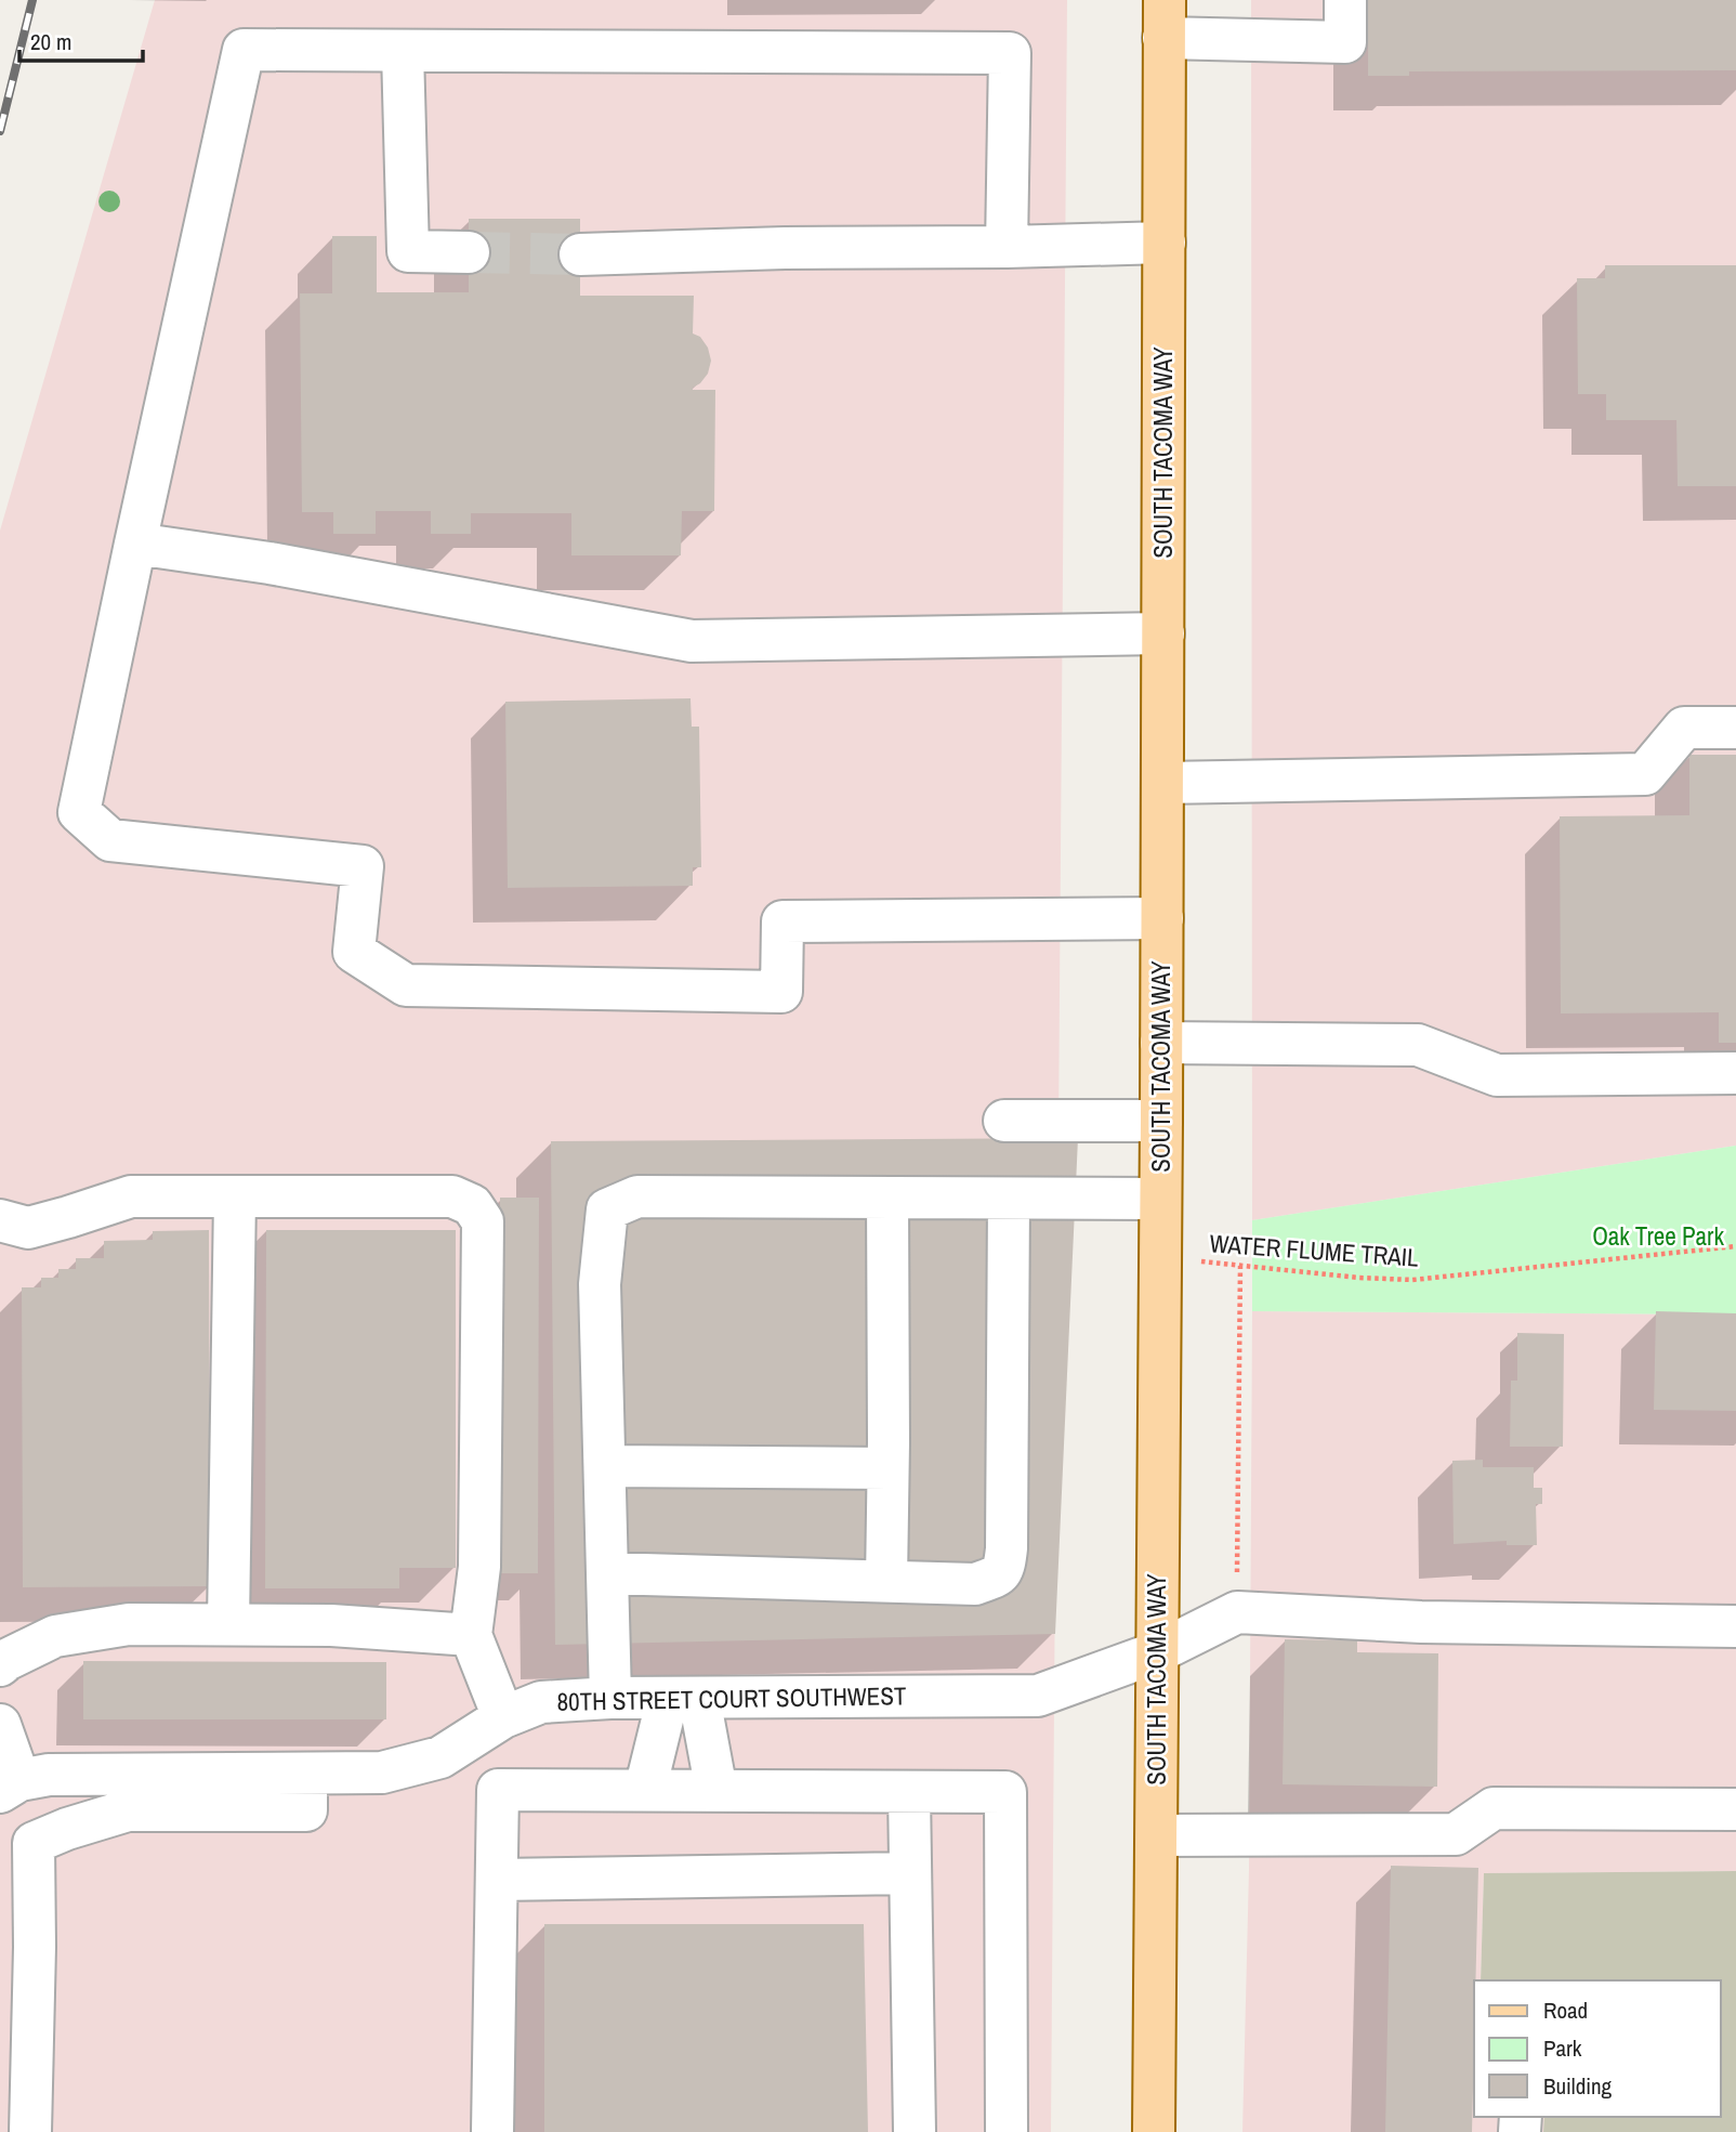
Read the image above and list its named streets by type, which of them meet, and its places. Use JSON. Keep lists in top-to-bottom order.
{
  "streets": {
    "main road": ["SOUTH TACOMA WAY"],
    "street": ["80TH STREET COURT SOUTHWEST"],
    "path": ["WATER FLUME TRAIL"]
  },
  "crossings": [
    ["SOUTH TACOMA WAY", "WATER FLUME TRAIL"],
    ["SOUTH TACOMA WAY", "80TH STREET COURT SOUTHWEST"]
  ],
  "parks": ["Oak Tree Park"],
  "legend": ["Road", "Park", "Building"],
  "scale_bar": "20 m"
}
